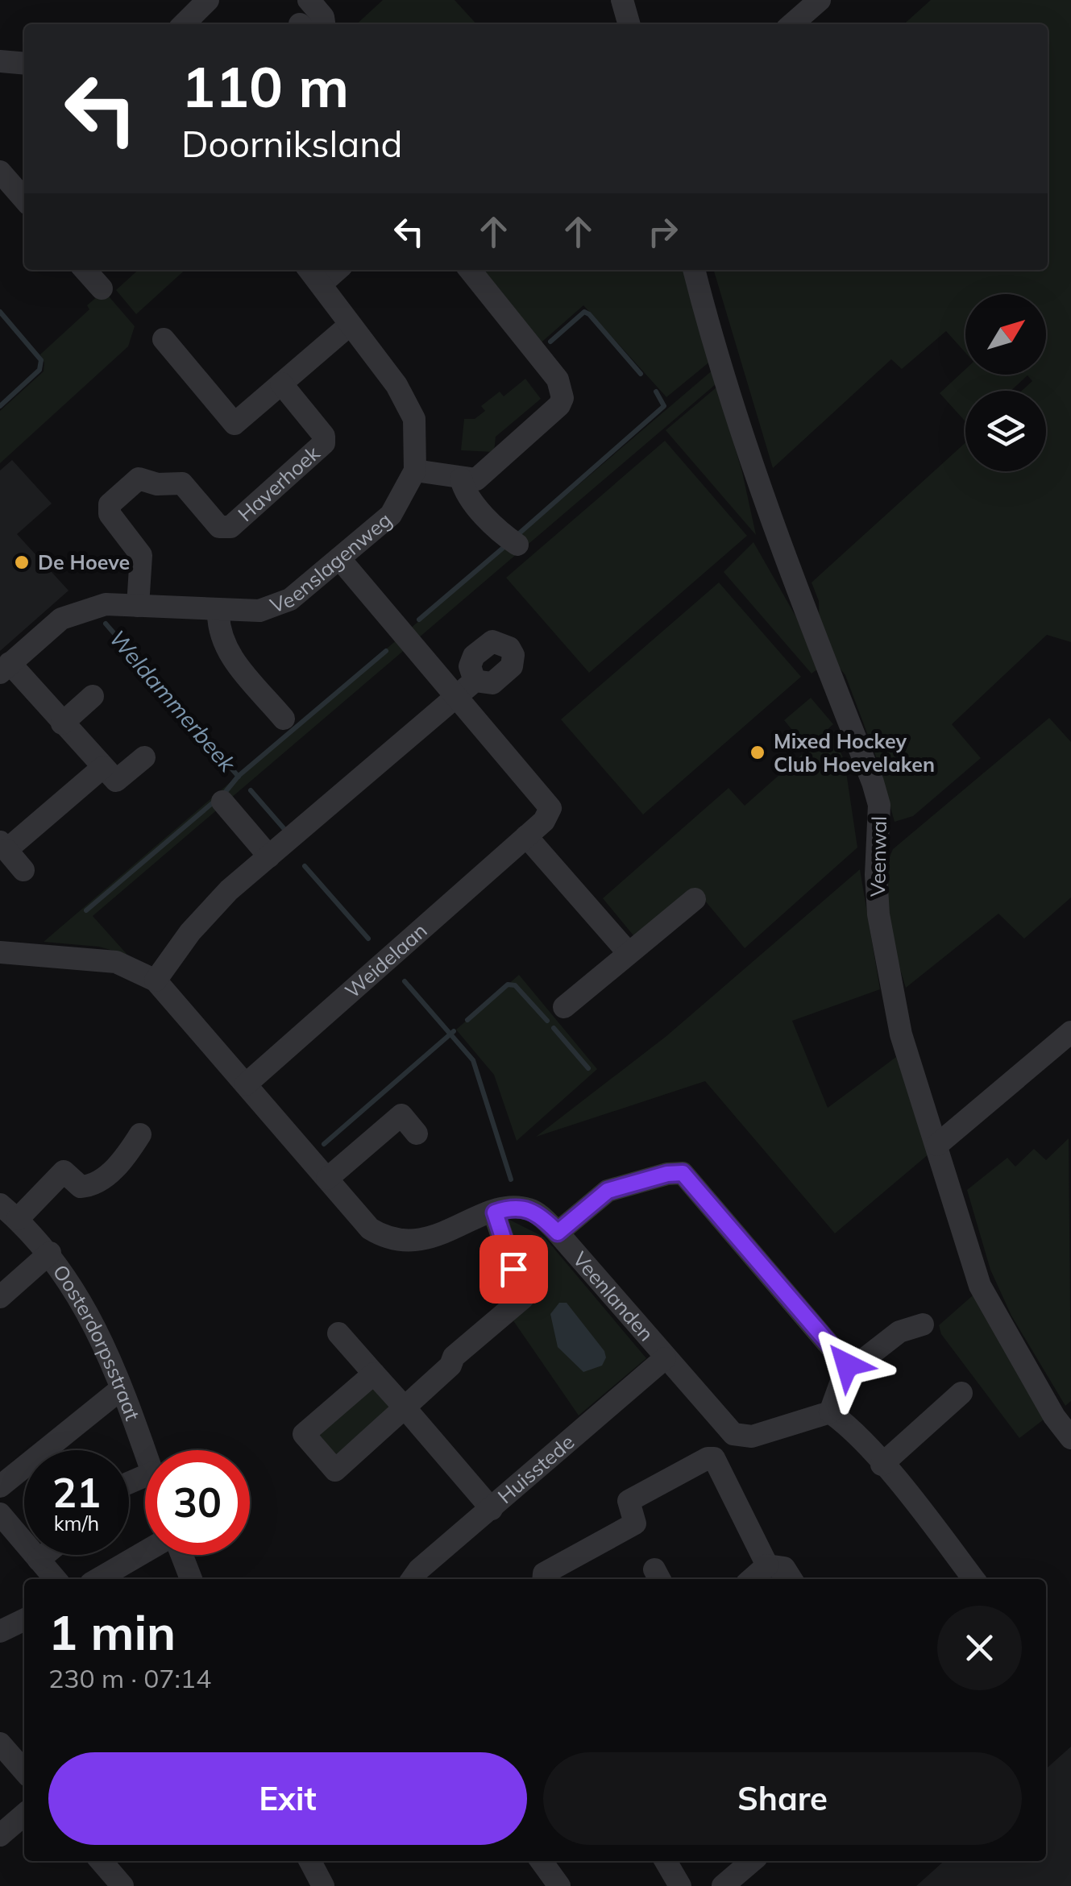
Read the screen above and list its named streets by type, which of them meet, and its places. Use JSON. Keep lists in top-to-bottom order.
{
  "streets": {
    "street": [
      "Haverhoek",
      "Veenslagenweg",
      "Veenwal",
      "Weidelaan",
      "Veenlanden",
      "Oosterdorpsstraat",
      "Huisstede"
    ]
  },
  "crossings": [
    ["Haverhoek", "Veenslagenweg"],
    ["Veenslagenweg", "Weidelaan"],
    ["Weidelaan", "Veenlanden"],
    ["Veenlanden", "Huisstede"]
  ],
  "water": ["Weldammerbeek"],
  "places": ["De Hoeve", "Mixed Hockey Club Hoevelaken"],
  "north": "top right",
  "page": {
    "turn": ["110 m", "Doorniksland"],
    "speed": "21 km/h",
    "limit": "30",
    "heading": ["1 min", "230 m · 07:14"],
    "buttons": ["Exit", "Share"]
  }
}
